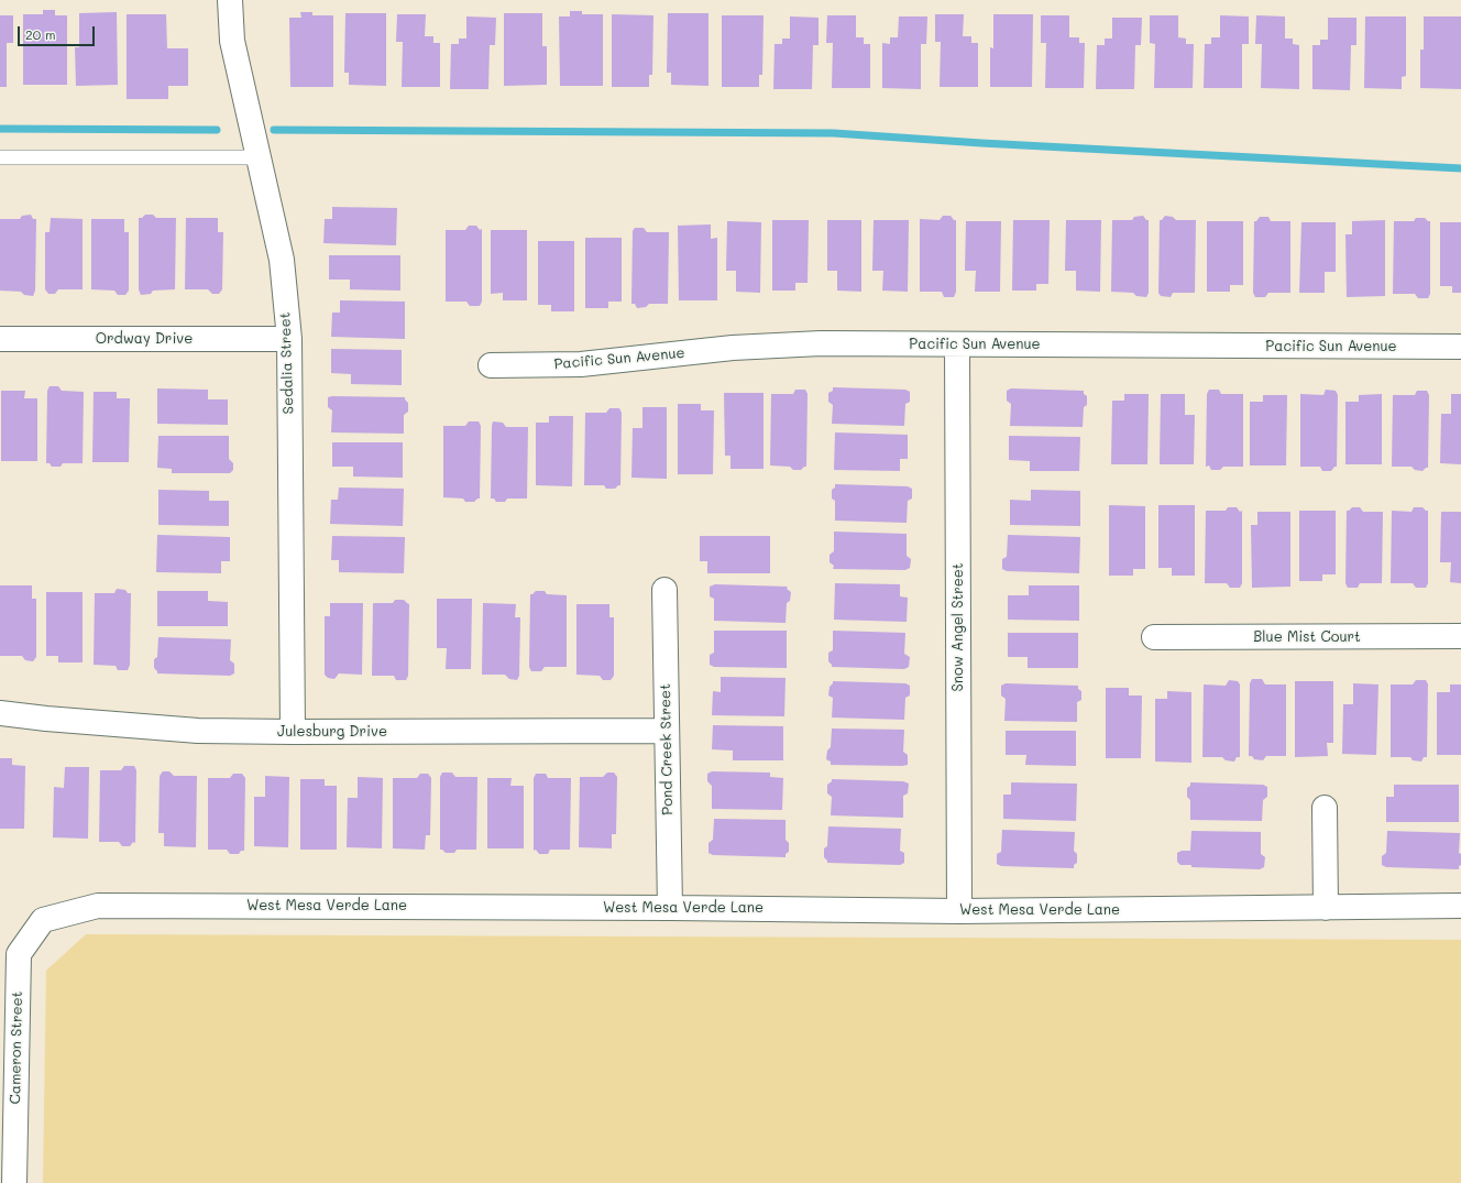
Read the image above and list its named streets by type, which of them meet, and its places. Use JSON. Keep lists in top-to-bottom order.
{
  "streets": {
    "street": [
      "Ordway Drive",
      "Pacific Sun Avenue",
      "Sedalia Street",
      "Snow Angel Street",
      "Blue Mist Court",
      "Julesburg Drive",
      "Pond Creek Street",
      "West Mesa Verde Lane",
      "Cameron Street"
    ]
  },
  "crossings": [
    ["Ordway Drive", "Sedalia Street"],
    ["Pacific Sun Avenue", "Snow Angel Street"],
    ["Sedalia Street", "Julesburg Drive"],
    ["Snow Angel Street", "West Mesa Verde Lane"],
    ["Julesburg Drive", "Pond Creek Street"],
    ["Pond Creek Street", "West Mesa Verde Lane"],
    ["West Mesa Verde Lane", "Cameron Street"]
  ],
  "scale_bar": "20 m"
}
